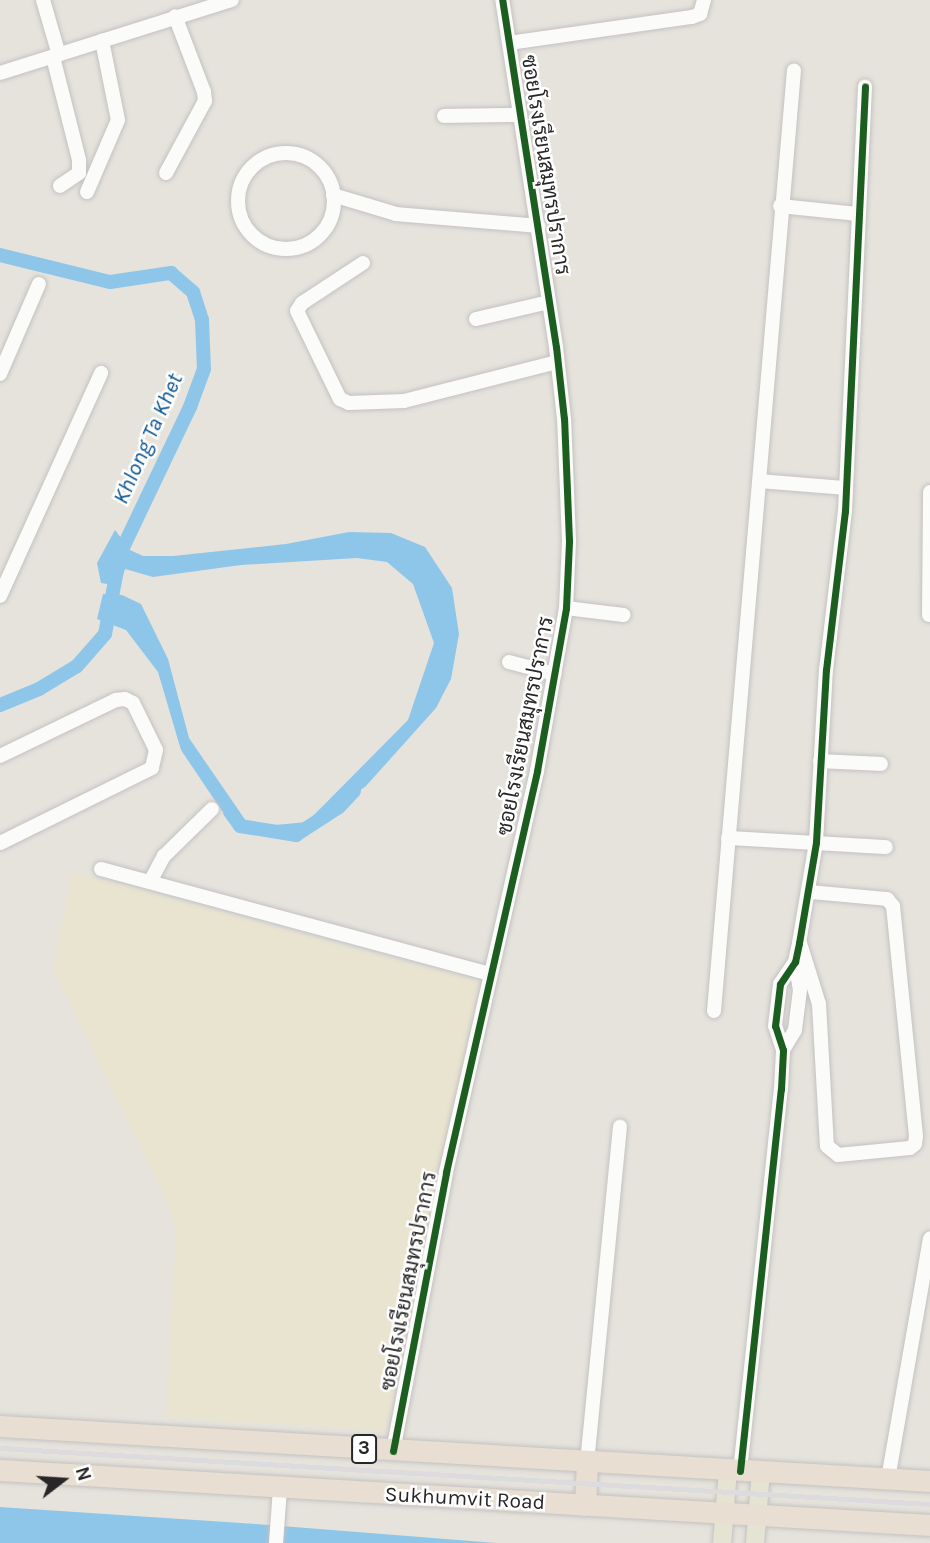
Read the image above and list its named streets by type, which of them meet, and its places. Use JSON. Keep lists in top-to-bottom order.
{
  "streets": {
    "highway": ["3", "Sukhumvit Road"],
    "street": ["ซอยโรงเรียนสมุทรปราการ"]
  },
  "crossings": [
    ["ซอยโรงเรียนสมุทรปราการ", "Sukhumvit Road"]
  ],
  "water": ["Khlong Ta Khet"],
  "north": "right"
}
